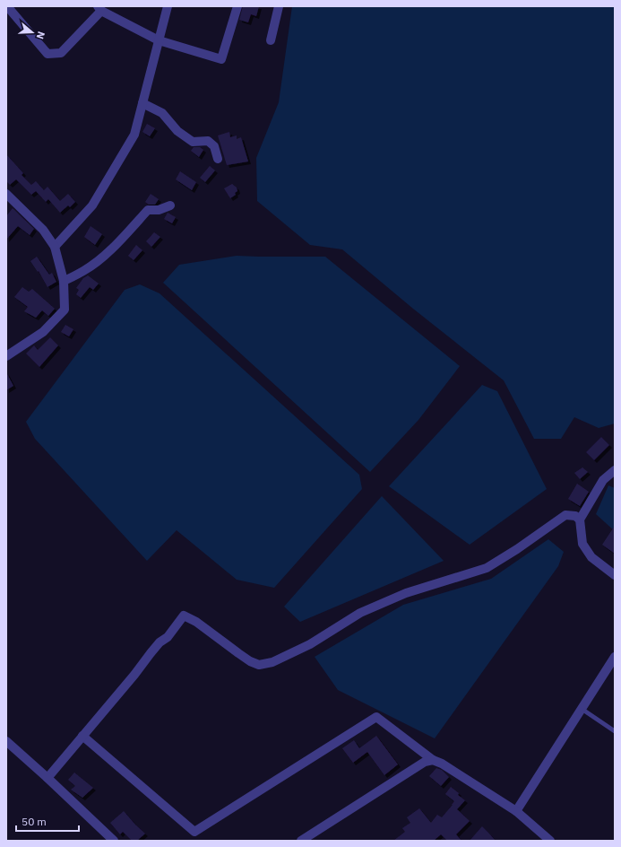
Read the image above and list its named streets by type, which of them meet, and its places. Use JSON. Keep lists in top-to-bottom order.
{
  "scale_bar": "50 m",
  "north": "right"
}
